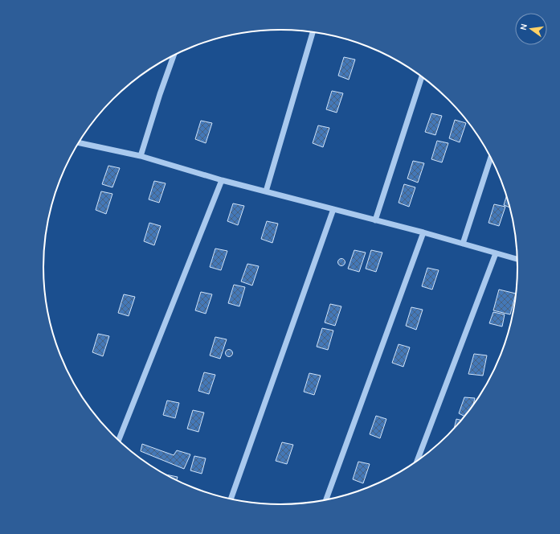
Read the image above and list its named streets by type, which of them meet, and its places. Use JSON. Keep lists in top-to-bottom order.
{
  "north": "left"
}
